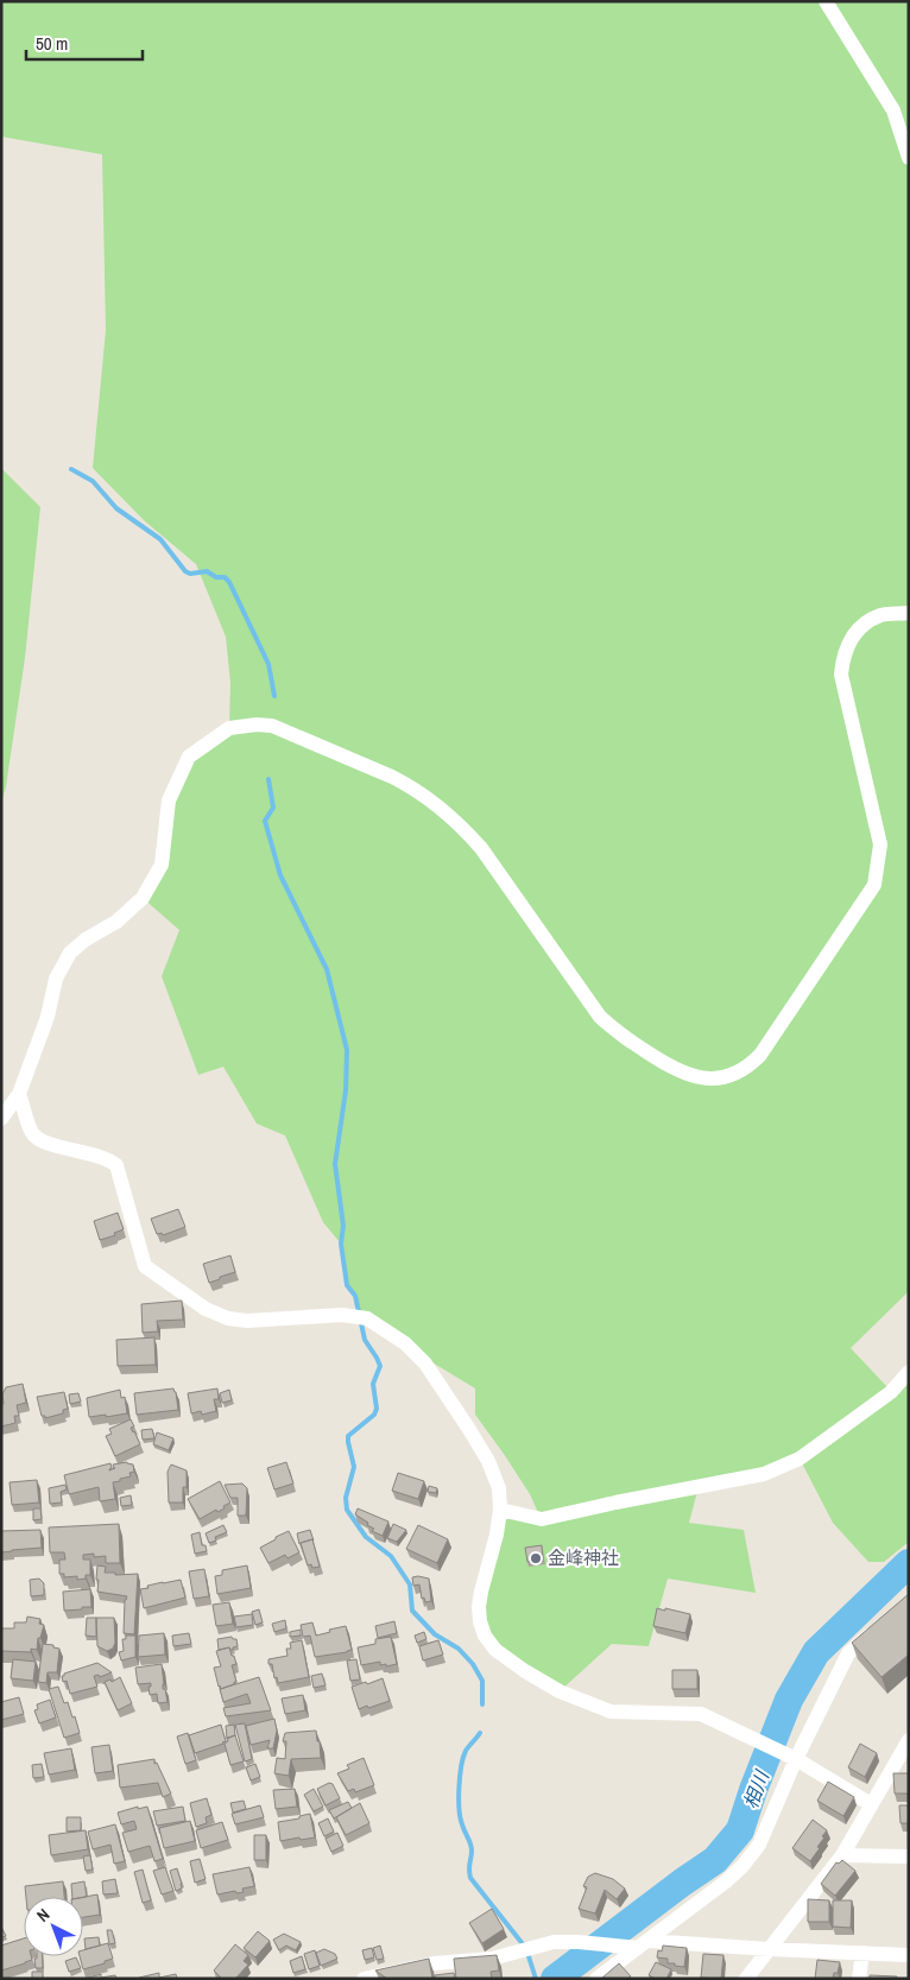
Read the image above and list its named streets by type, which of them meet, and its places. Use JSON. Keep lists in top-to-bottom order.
{
  "water": ["相川"],
  "places": ["金峰神社"],
  "scale_bar": "50 m",
  "north": "top left"
}
